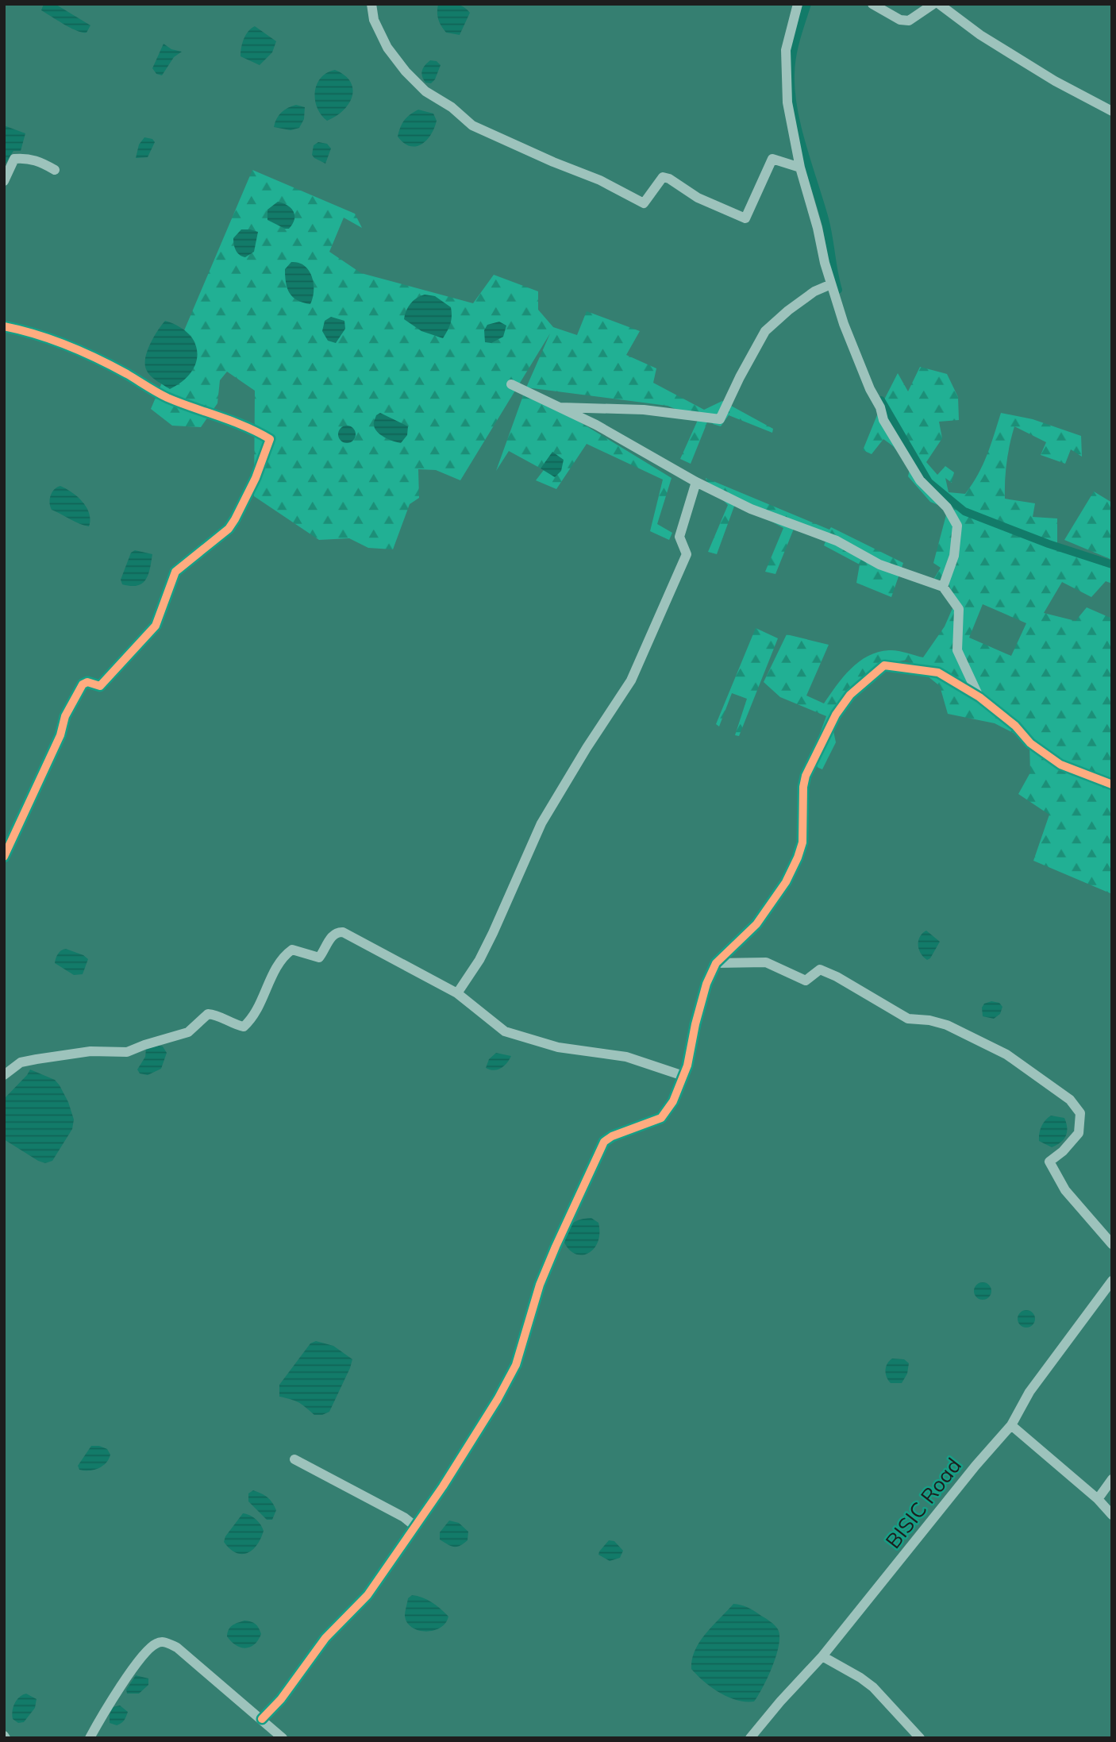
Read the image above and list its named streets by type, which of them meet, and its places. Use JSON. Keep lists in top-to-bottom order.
{
  "streets": {
    "street": ["BISIC Road"]
  }
}
